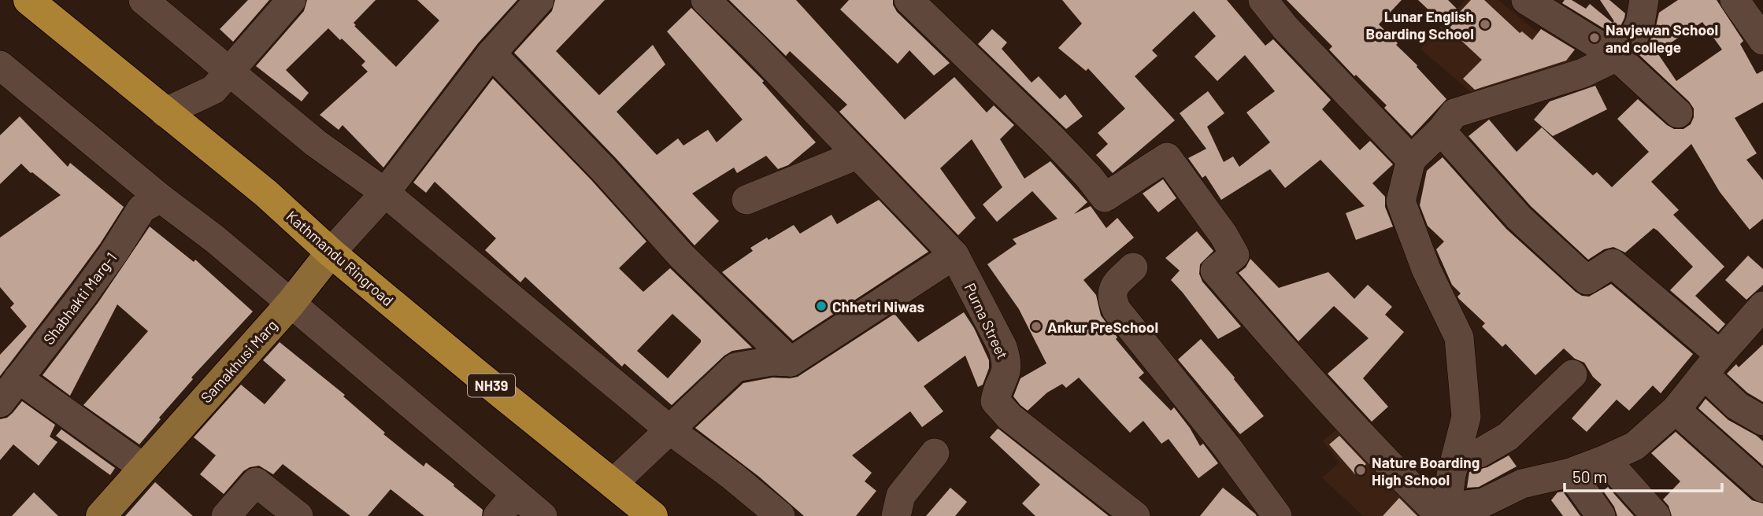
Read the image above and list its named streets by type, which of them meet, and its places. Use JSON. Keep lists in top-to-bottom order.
{
  "streets": {
    "highway": ["Kathmandu Ringroad", "NH39"],
    "main road": ["Samakhusi Marg"],
    "street": ["Shabhakti Marg-1", "Purna Street"]
  },
  "crossings": [
    ["Kathmandu Ringroad", "Samakhusi Marg"]
  ],
  "places": [
    "Lunar English Boarding School",
    "Navjewan School and college",
    "Chhetri Niwas",
    "Ankur PreSchool",
    "Nature Boarding High School"
  ],
  "scale_bar": "50 m"
}
